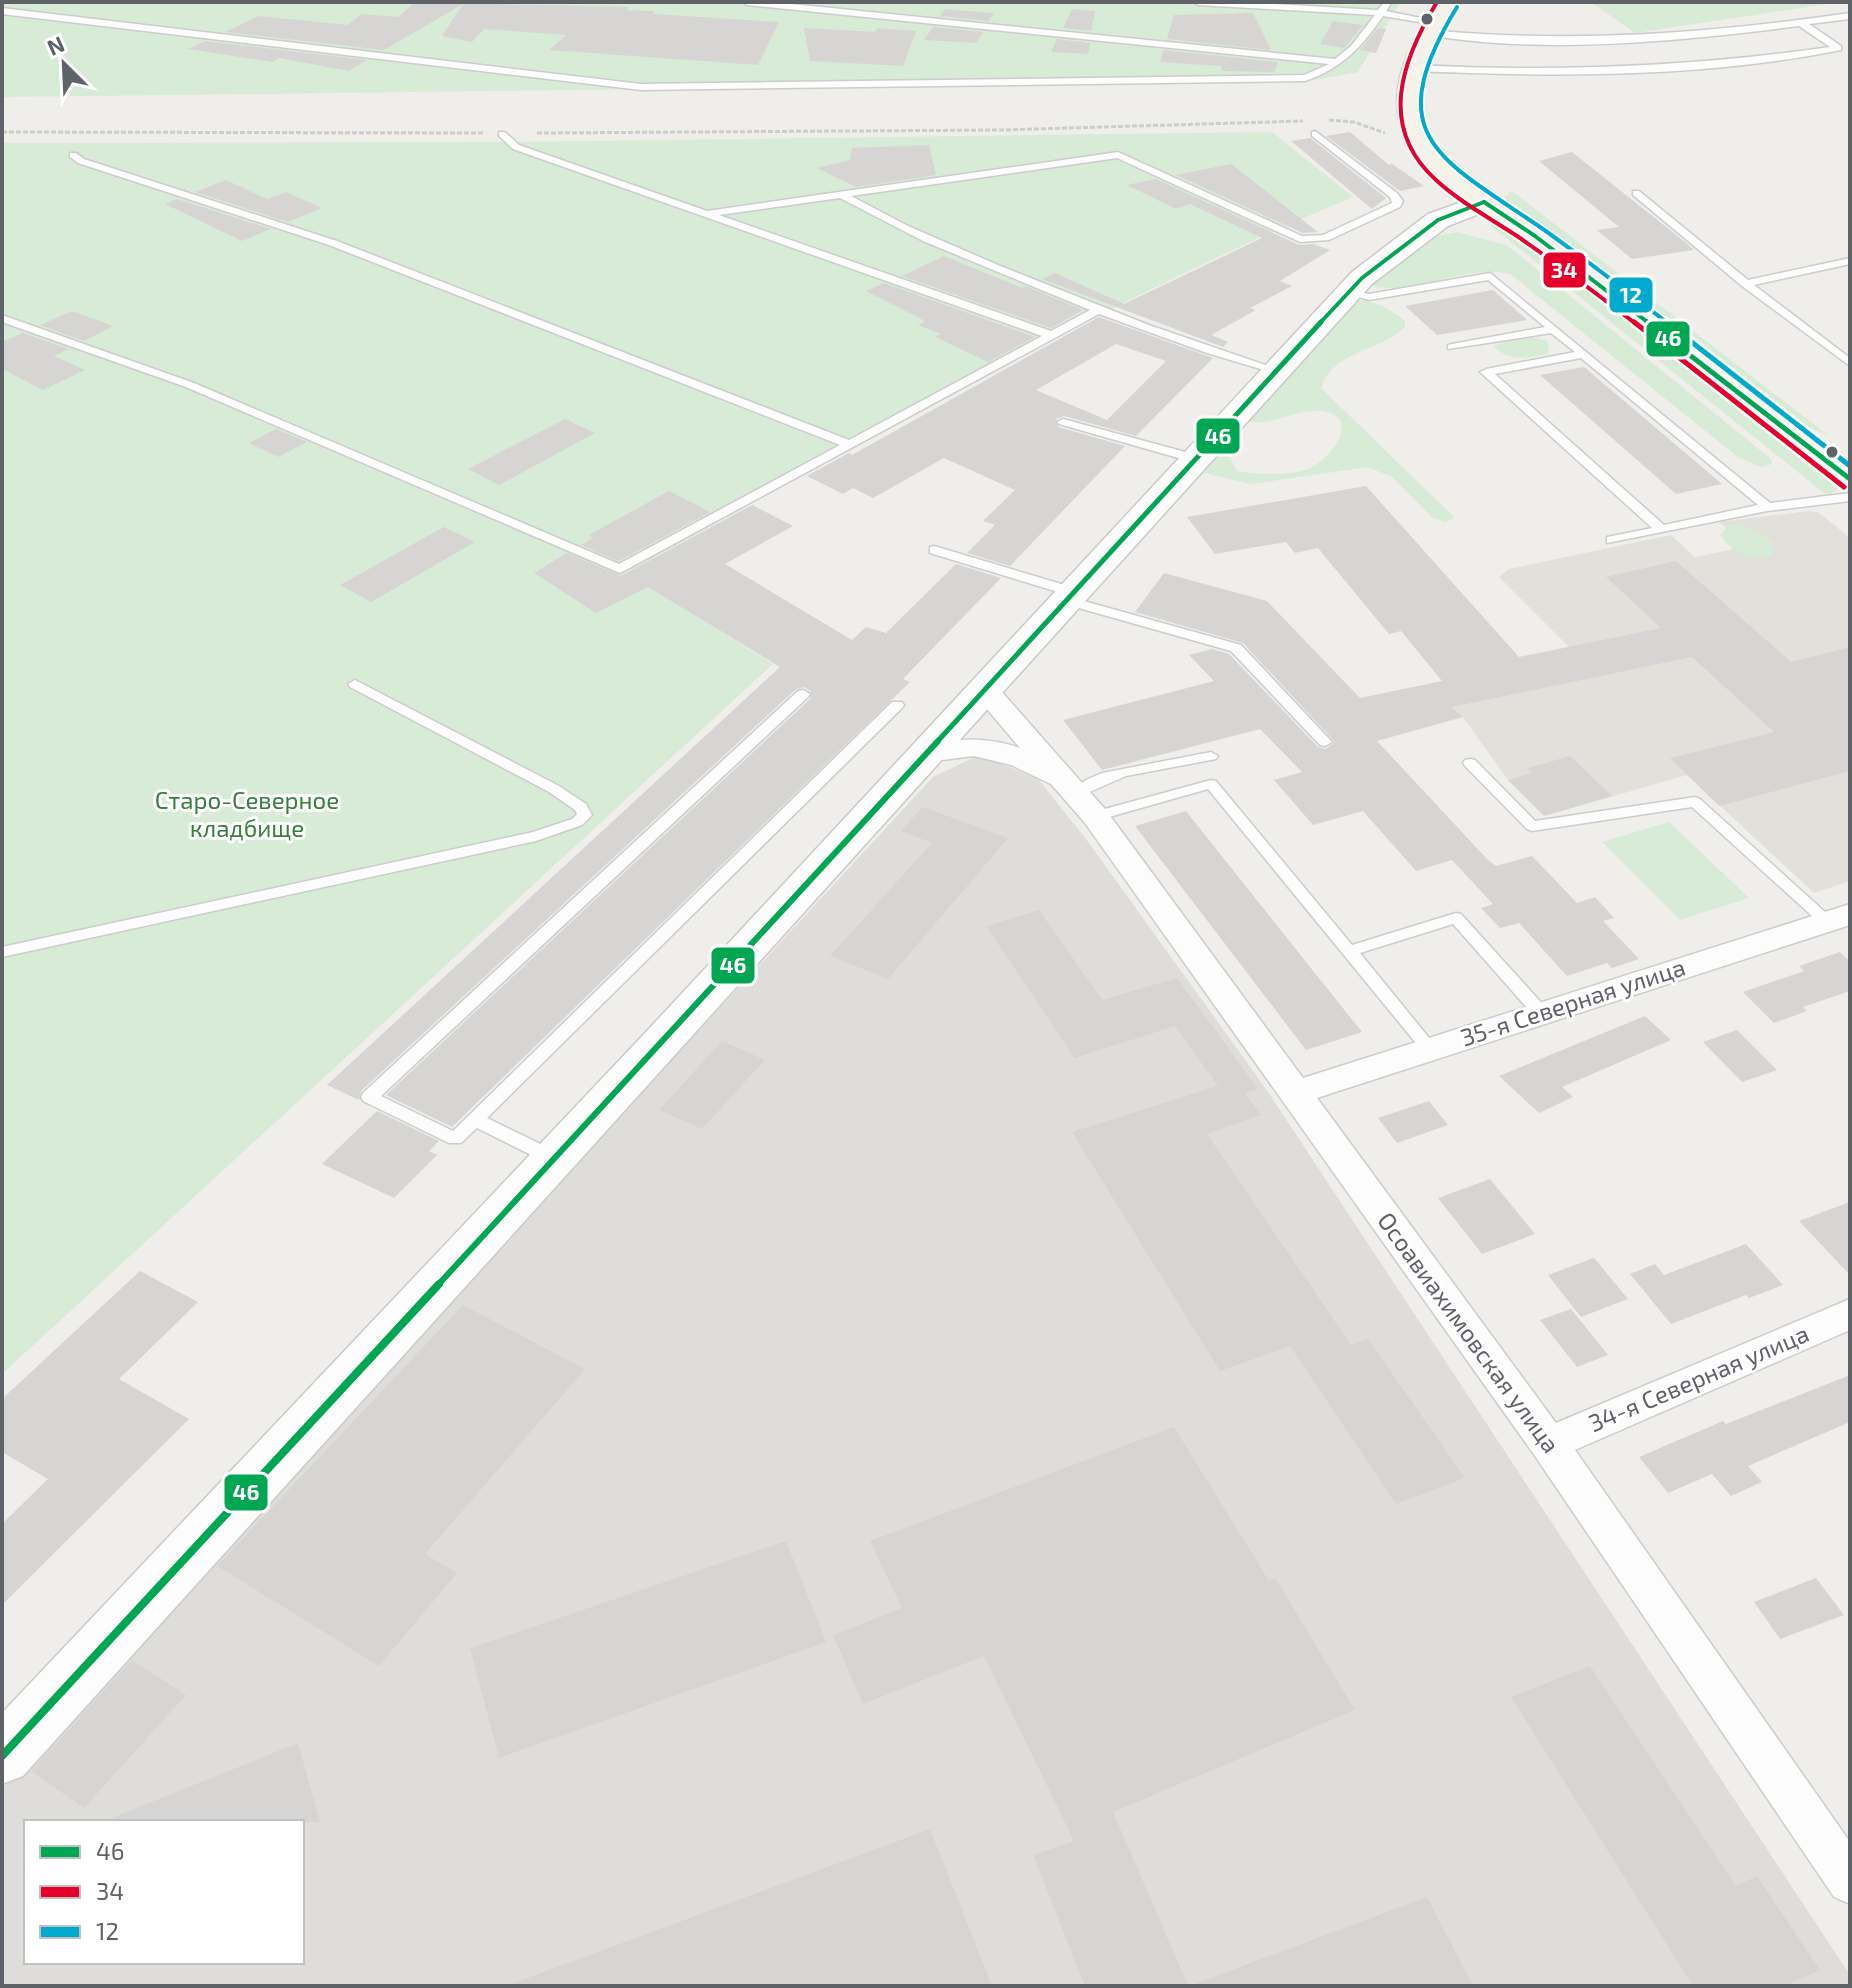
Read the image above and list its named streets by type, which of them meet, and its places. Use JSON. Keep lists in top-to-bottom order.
{
  "streets": {
    "street": ["35-я Северная улица", "Осоавиахимовская улица", "34-я Северная улица"]
  },
  "crossings": [
    ["35-я Северная улица", "Осоавиахимовская улица"],
    ["Осоавиахимовская улица", "34-я Северная улица"]
  ],
  "parks": ["Старо-Северное кладбище"],
  "lines": ["transit line 34", "transit line 12", "transit line 46"],
  "legend": ["46", "34", "12"],
  "north": "top left"
}
